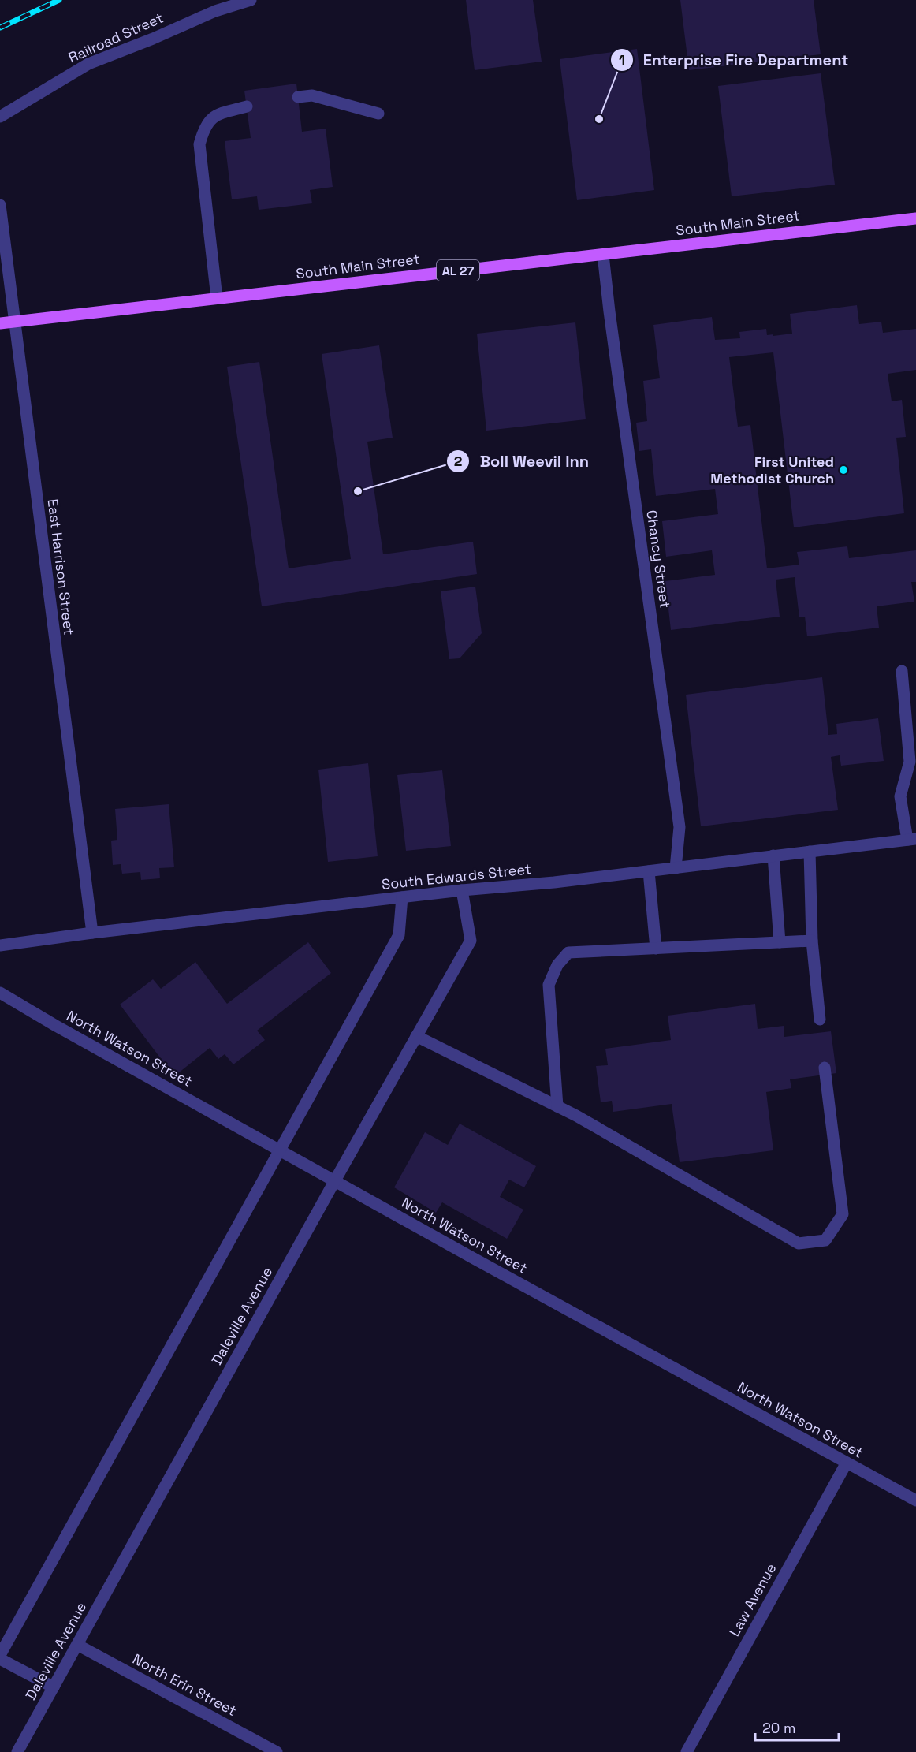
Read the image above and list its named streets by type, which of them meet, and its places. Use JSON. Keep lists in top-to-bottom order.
{
  "streets": {
    "main road": ["South Main Street", "AL 27"],
    "street": [
      "Railroad Street",
      "Chancy Street",
      "East Harrison Street",
      "South Edwards Street",
      "North Watson Street",
      "Daleville Avenue",
      "Law Avenue",
      "North Erin Street"
    ]
  },
  "crossings": [
    ["South Main Street", "Chancy Street"],
    ["South Main Street", "East Harrison Street"],
    ["Chancy Street", "South Edwards Street"],
    ["East Harrison Street", "South Edwards Street"],
    ["South Edwards Street", "Daleville Avenue"],
    ["North Watson Street", "Daleville Avenue"],
    ["North Watson Street", "Law Avenue"],
    ["Daleville Avenue", "North Erin Street"]
  ],
  "places": ["Enterprise Fire Department", "First United Methodist Church", "Boll Weevil Inn"],
  "scale_bar": "20 m"
}
